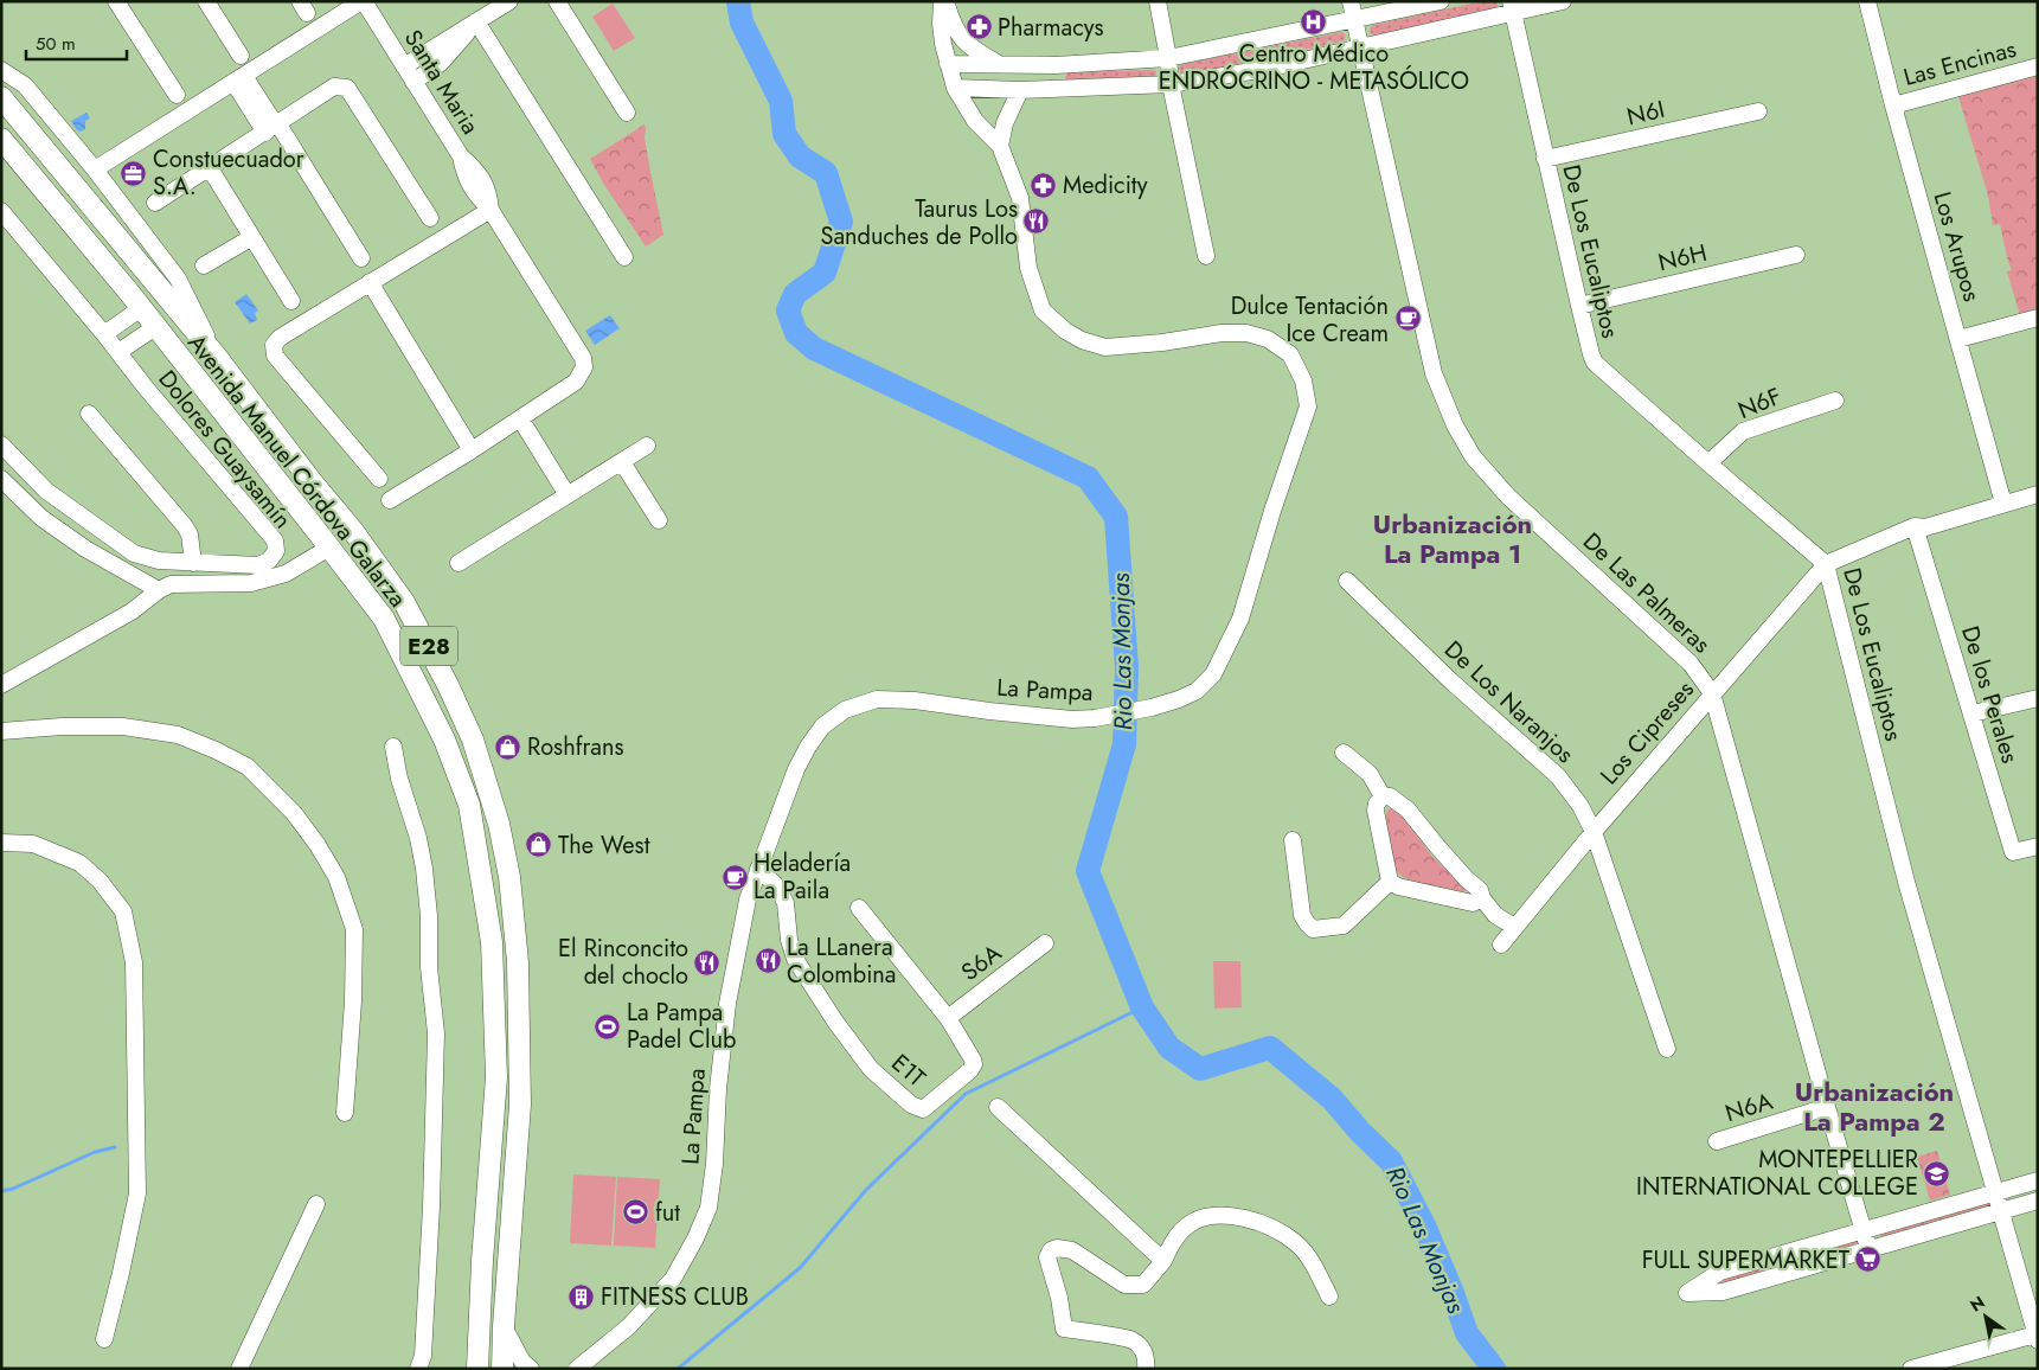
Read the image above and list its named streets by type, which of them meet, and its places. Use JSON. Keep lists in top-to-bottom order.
{
  "streets": {
    "main road": ["Avenida Manuel Córdova Galarza", "E28"],
    "street": [
      "Las Encinas",
      "Santa Maria",
      "N6I",
      "Los Arupos",
      "De Los Eucaliptos",
      "N6H",
      "N6F",
      "Dolores Guaysamín",
      "De Las Palmeras",
      "La Pampa",
      "De los Perales",
      "De Los Naranjos",
      "Los Cipreses",
      "S6A",
      "E1T",
      "N6A"
    ]
  },
  "crossings": [
    ["Las Encinas", "Los Arupos"],
    ["N6I", "De Los Eucaliptos"],
    ["Los Arupos", "Los Cipreses"],
    ["De Los Eucaliptos", "N6H"],
    ["De Los Eucaliptos", "N6F"],
    ["De Los Eucaliptos", "Los Cipreses"],
    ["De Las Palmeras", "Los Cipreses"],
    ["De Las Palmeras", "N6A"],
    ["La Pampa", "E1T"],
    ["De los Perales", "Los Cipreses"],
    ["De Los Naranjos", "Los Cipreses"],
    ["S6A", "E1T"]
  ],
  "districts": ["Urbanización La Pampa 1", "Urbanización La Pampa 2"],
  "water": ["Rio Las Monjas"],
  "places": {
    "hospital": ["Centro Médico ENDRÓCRINO - METASÓLICO"],
    "pharmacy": ["Pharmacys", "Medicity"],
    "office": ["Constuecuador S.A."],
    "restaurant": ["Taurus Los Sanduches de Pollo", "La LLanera Colombina", "El Rinconcito del choclo"],
    "cafe": ["Dulce Tentación Ice Cream", "Heladería La Paila"],
    "shop": ["Roshfrans", "The West"],
    "sports": ["La Pampa Padel Club", "fut"],
    "school or university": ["MONTEPELLIER INTERNATIONAL COLLEGE"],
    "supermarket": ["FULL SUPERMARKET"],
    "building": ["FITNESS CLUB"]
  },
  "scale_bar": "50 m",
  "north": "top left"
}
